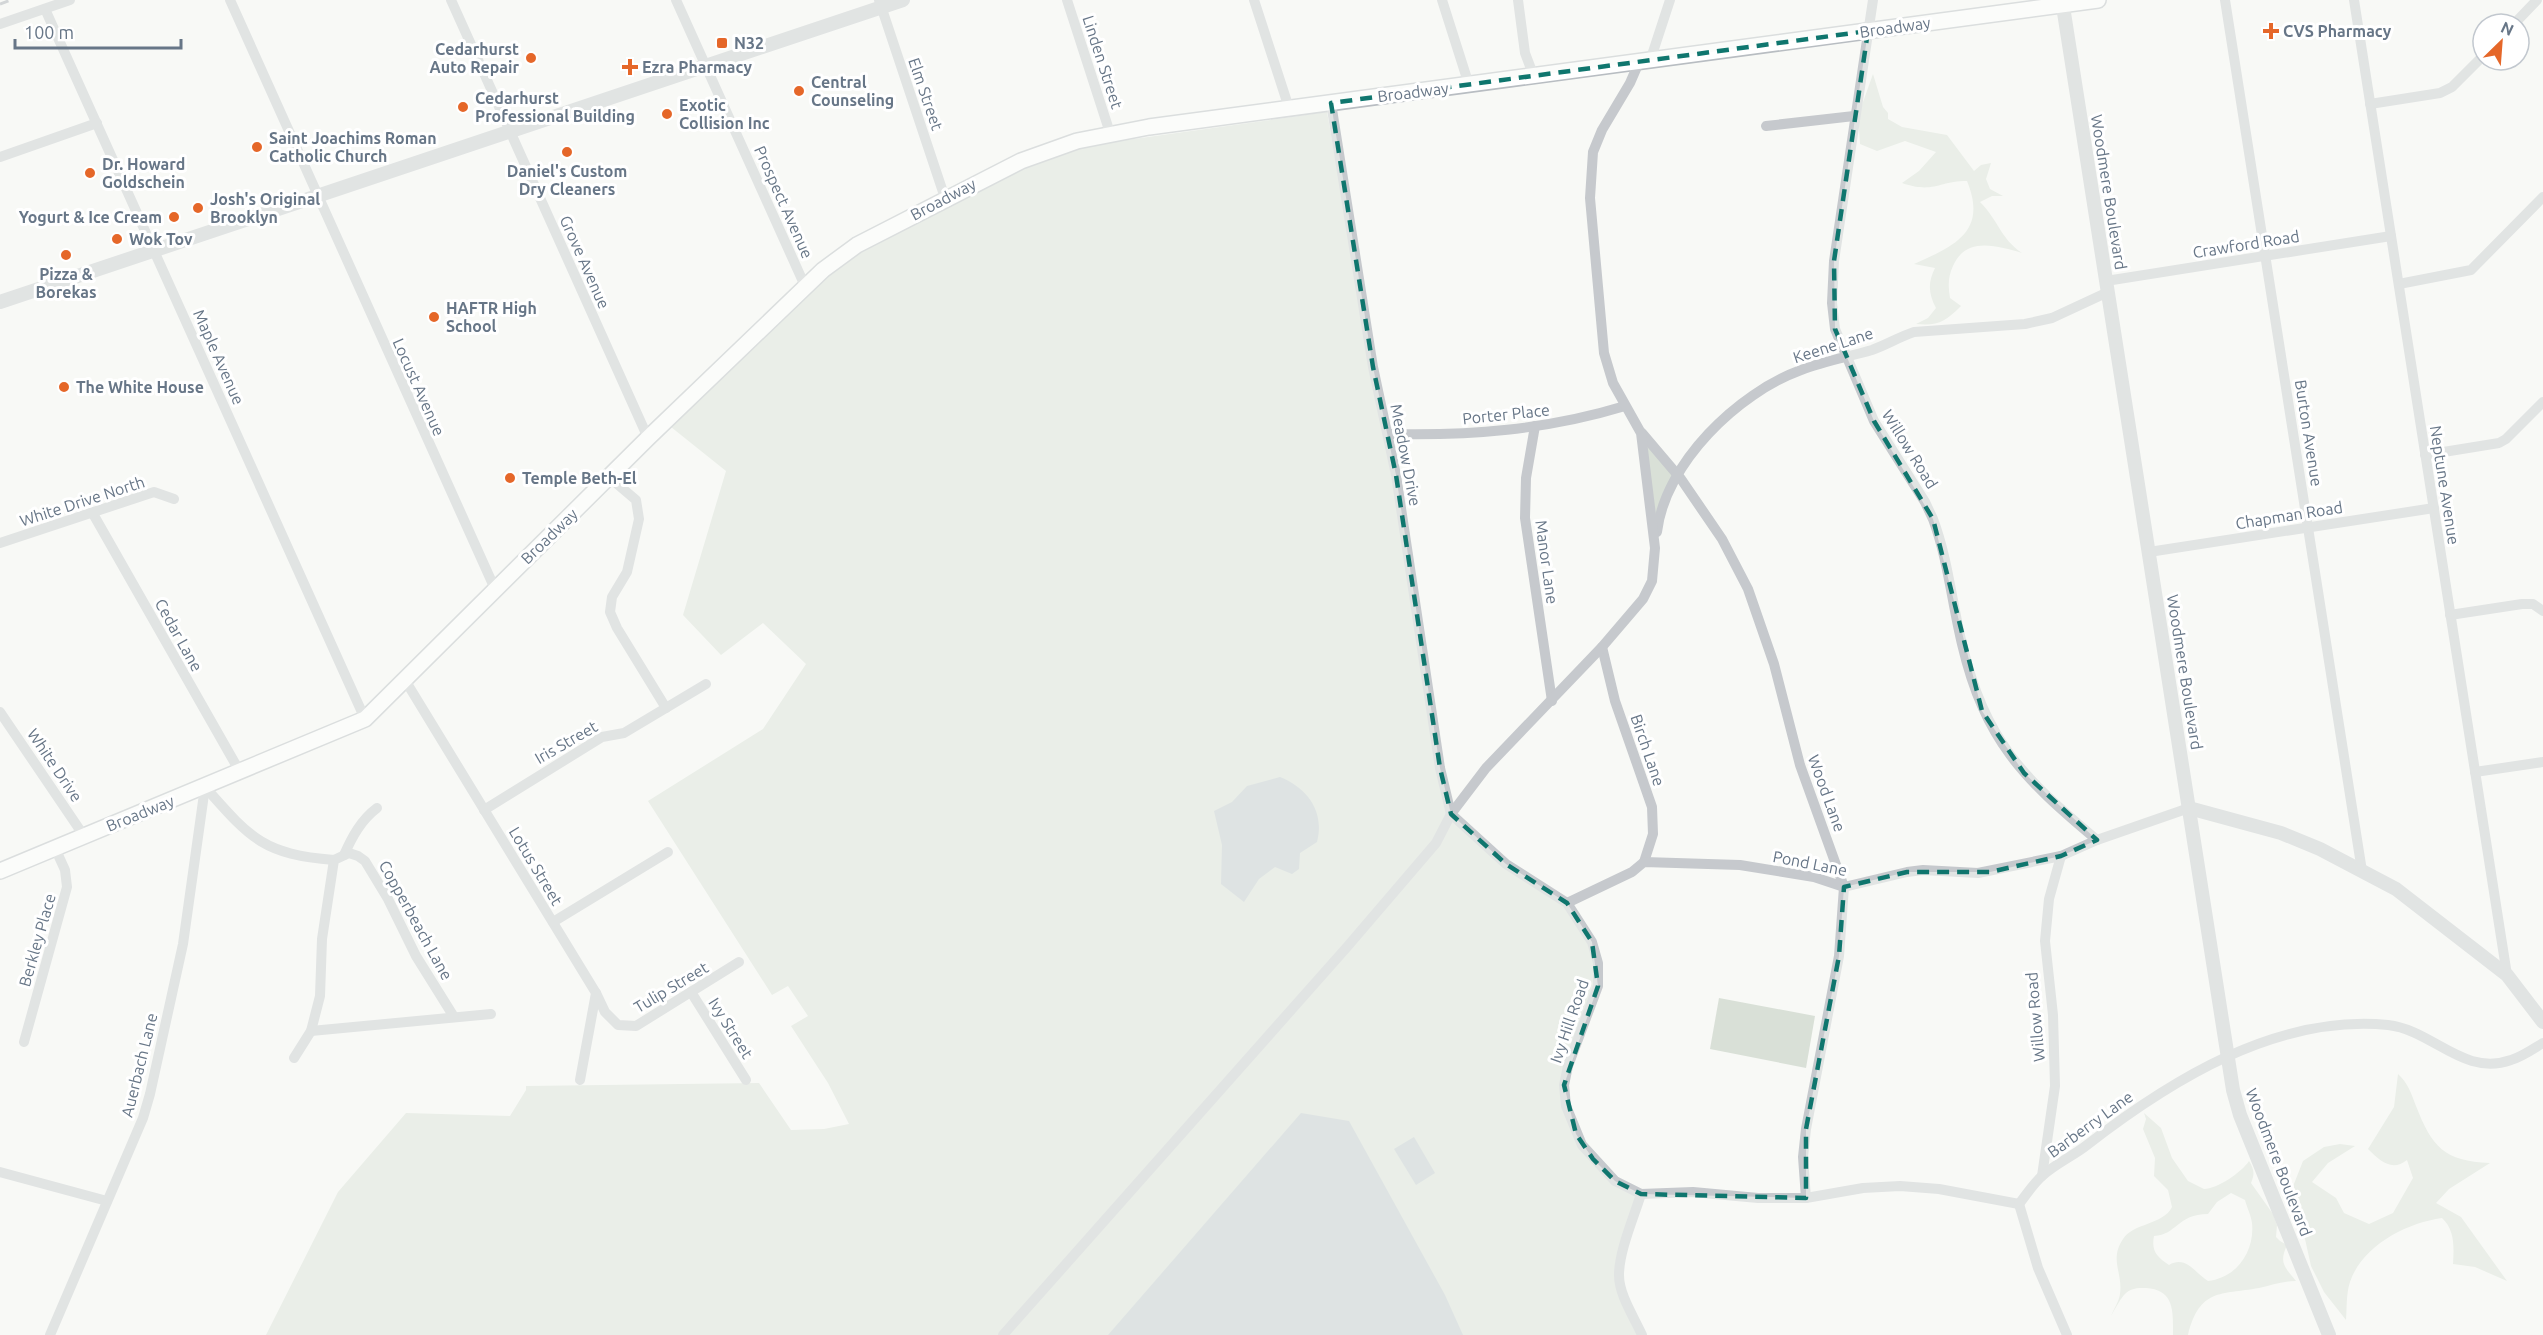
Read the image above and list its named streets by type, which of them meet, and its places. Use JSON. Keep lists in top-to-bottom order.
{
  "streets": {
    "main road": ["Broadway"],
    "street": [
      "Linden Street",
      "Elm Street",
      "Woodmere Boulevard",
      "Prospect Avenue",
      "Crawford Road",
      "Grove Avenue",
      "Keene Lane",
      "Maple Avenue",
      "Locust Avenue",
      "Porter Place",
      "Burton Avenue",
      "Willow Road",
      "Meadow Drive",
      "Neptune Avenue",
      "White Drive North",
      "Chapman Road",
      "Manor Lane",
      "Cedar Lane",
      "Iris Street",
      "Birch Lane",
      "White Drive",
      "Wood Lane",
      "Pond Lane",
      "Lotus Street",
      "Copperbeach Lane",
      "Berkley Place",
      "Tulip Street",
      "Ivy Hill Road",
      "Ivy Street",
      "Auerbach Lane",
      "Barberry Lane"
    ]
  },
  "crossings": [
    ["Broadway", "Linden Street"],
    ["Broadway", "Elm Street"],
    ["Broadway", "Woodmere Boulevard"],
    ["Broadway", "Prospect Avenue"],
    ["Broadway", "Grove Avenue"],
    ["Broadway", "Maple Avenue"],
    ["Broadway", "Locust Avenue"],
    ["Broadway", "Willow Road"],
    ["Broadway", "Meadow Drive"],
    ["Broadway", "Cedar Lane"],
    ["Broadway", "White Drive"],
    ["Broadway", "Lotus Street"],
    ["Broadway", "Berkley Place"],
    ["Broadway", "Auerbach Lane"],
    ["Woodmere Boulevard", "Crawford Road"],
    ["Woodmere Boulevard", "Keene Lane"],
    ["Woodmere Boulevard", "Chapman Road"],
    ["Woodmere Boulevard", "Pond Lane"],
    ["Woodmere Boulevard", "Barberry Lane"],
    ["Crawford Road", "Keene Lane"],
    ["Crawford Road", "Burton Avenue"],
    ["Crawford Road", "Neptune Avenue"],
    ["Keene Lane", "Willow Road"],
    ["Keene Lane", "Wood Lane"],
    ["Porter Place", "Meadow Drive"],
    ["Porter Place", "Manor Lane"],
    ["Burton Avenue", "Chapman Road"],
    ["Willow Road", "Pond Lane"],
    ["Willow Road", "Barberry Lane"],
    ["Meadow Drive", "Ivy Hill Road"],
    ["Neptune Avenue", "Chapman Road"],
    ["White Drive North", "Cedar Lane"],
    ["Iris Street", "Lotus Street"],
    ["Birch Lane", "Pond Lane"],
    ["Wood Lane", "Pond Lane"],
    ["Lotus Street", "Tulip Street"],
    ["Tulip Street", "Ivy Street"]
  ],
  "places": {
    "health": ["CVS Pharmacy", "Ezra Pharmacy"],
    "transit": ["N32"],
    "other": [
      "Cedarhurst Auto Repair",
      "Central Counseling",
      "Cedarhurst Professional Building",
      "Exotic Collision Inc",
      "Saint Joachims Roman Catholic Church",
      "Daniel's Custom Dry Cleaners",
      "Dr. Howard Goldschein",
      "Josh's Original Brooklyn",
      "Yogurt & Ice Cream",
      "Wok Tov",
      "Pizza & Borekas",
      "HAFTR High School",
      "The White House",
      "Temple Beth-El"
    ]
  },
  "scale_bar": "100 m",
  "north": "top right"
}
